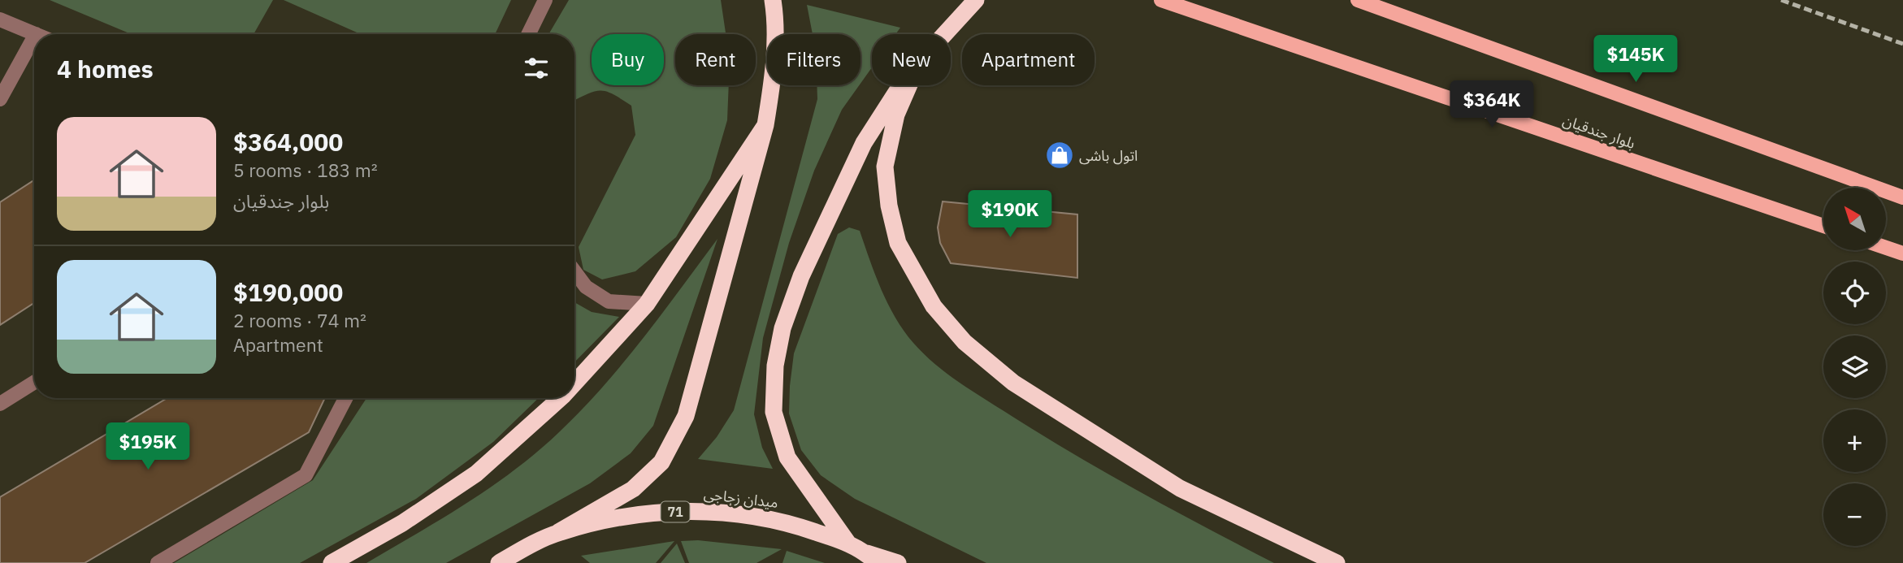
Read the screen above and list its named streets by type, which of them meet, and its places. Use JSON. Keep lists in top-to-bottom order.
{
  "streets": {
    "highway": ["میدان زجاجی", "71"],
    "main road": ["بلوار جندقیان"]
  },
  "crossings": [
    ["میدان زجاجی", "71"]
  ],
  "places": {
    "shop": ["اتول باشی"]
  },
  "north": "top left",
  "page": {
    "chip": [
      "Buy",
      "Rent",
      "Filters",
      "New",
      "Apartment"
    ],
    "heading": "4 homes",
    "price": [
      "$145K",
      "$364K",
      "$190K",
      "$195K"
    ],
    "list": [
      {
        "name": "$364,000",
        "note": "5 rooms · 183 m² · بلوار جندقیان"
      },
      {
        "name": "$190,000",
        "note": "2 rooms · 74 m² · Apartment"
      }
    ],
    "map_buttons": ["+", "−"]
  }
}
